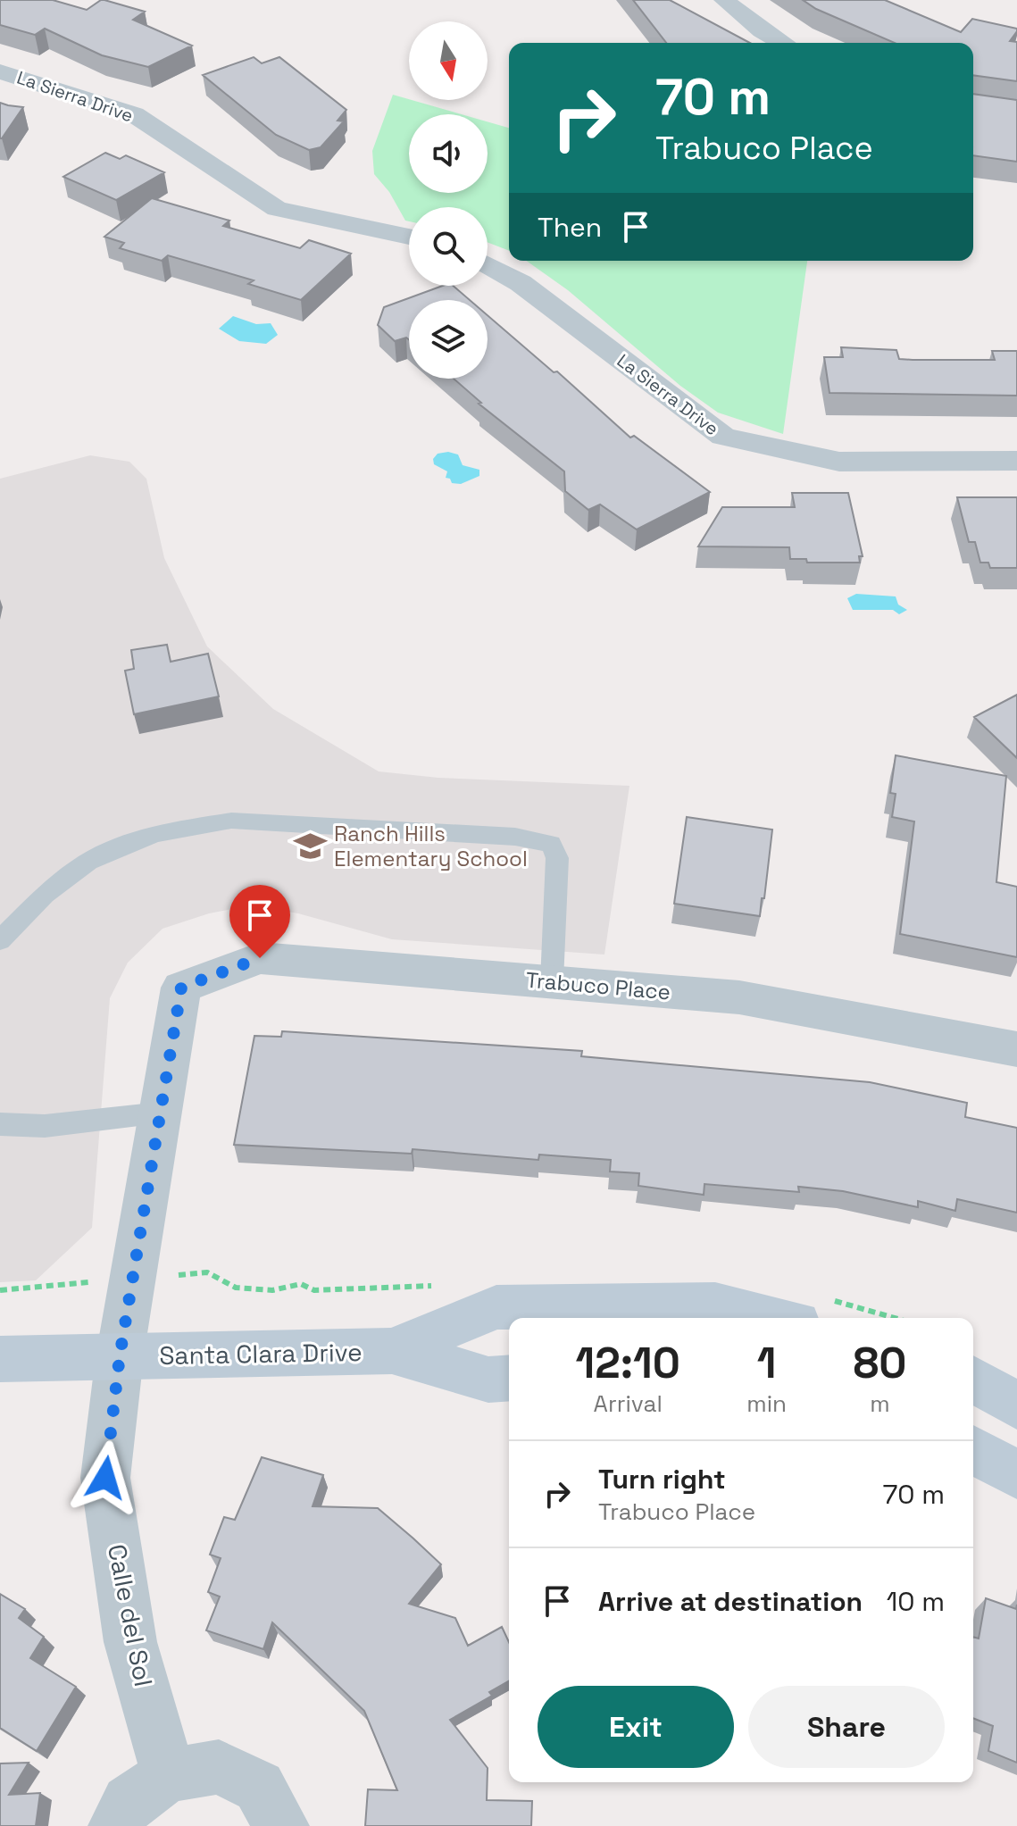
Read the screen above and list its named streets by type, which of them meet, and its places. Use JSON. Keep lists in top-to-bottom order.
{
  "streets": {
    "main road": ["Santa Clara Drive"],
    "street": ["La Sierra Drive", "Trabuco Place", "Calle del Sol"]
  },
  "crossings": [
    ["Trabuco Place", "Calle del Sol"],
    ["Santa Clara Drive", "Calle del Sol"]
  ],
  "places": {
    "school or university": ["Ranch Hills Elementary School"]
  },
  "north": "bottom",
  "page": {
    "turn": ["70 m", "Trabuco Place"],
    "then": "Then",
    "eta": [
      "12:10",
      "Arrival",
      "1",
      "min",
      "80",
      "m"
    ],
    "list": [
      {
        "name": "Turn right",
        "note": "Trabuco Place",
        "value": "70 m"
      },
      {
        "name": "Arrive at destination",
        "value": "10 m"
      }
    ],
    "buttons": ["Exit", "Share"]
  }
}
